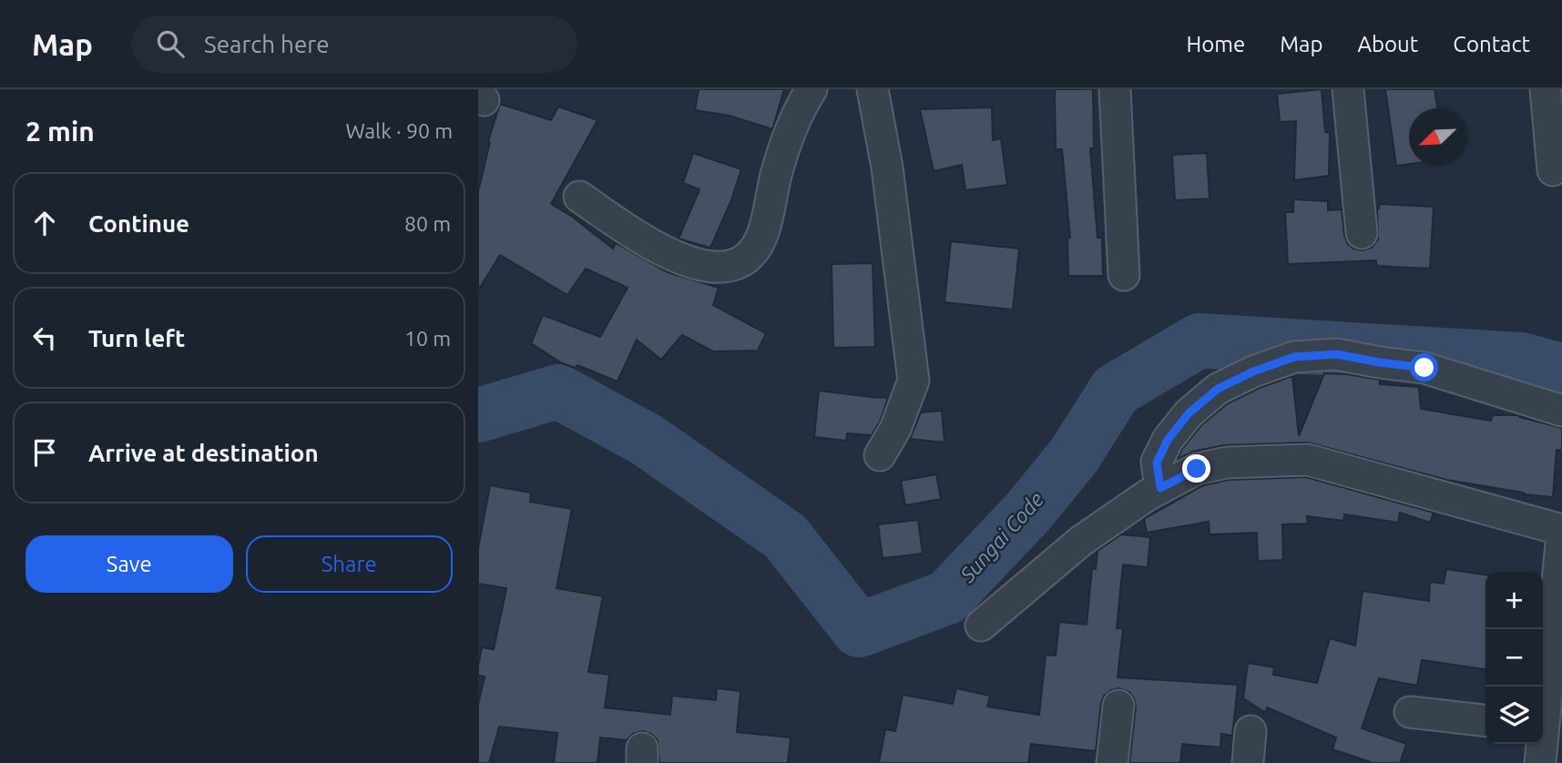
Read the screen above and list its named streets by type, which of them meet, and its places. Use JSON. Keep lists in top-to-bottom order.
{
  "water": ["Sungai Code"],
  "north": "bottom left",
  "page": {
    "header": "Map",
    "search": "Search here",
    "nav": [
      "Home",
      "Map",
      "About",
      "Contact"
    ],
    "heading": ["2 min", "Walk · 90 m"],
    "list": [
      ["Continue", "80 m"],
      ["Turn left", "10 m"],
      "Arrive at destination"
    ],
    "buttons": ["Save", "Share"],
    "map_buttons": ["+", "−"]
  }
}
